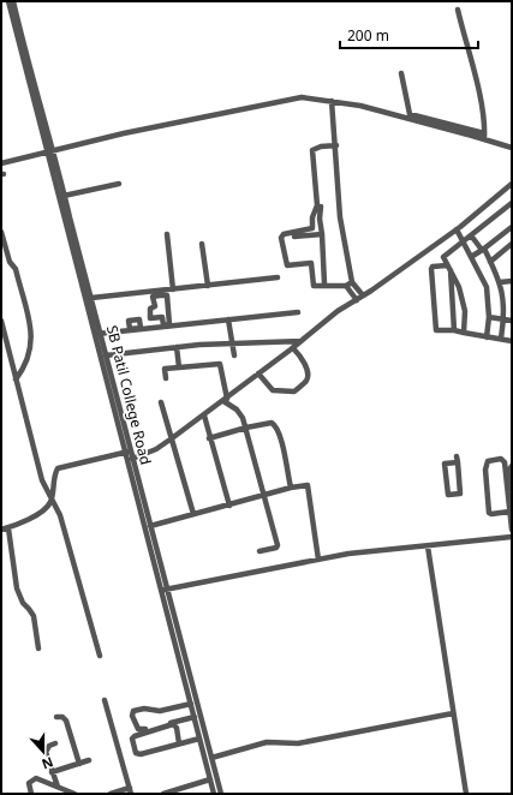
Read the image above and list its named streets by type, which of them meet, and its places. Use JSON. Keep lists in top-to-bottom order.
{
  "streets": {
    "street": ["SB Patil College Road"]
  },
  "scale_bar": "200 m",
  "north": "bottom"
}
